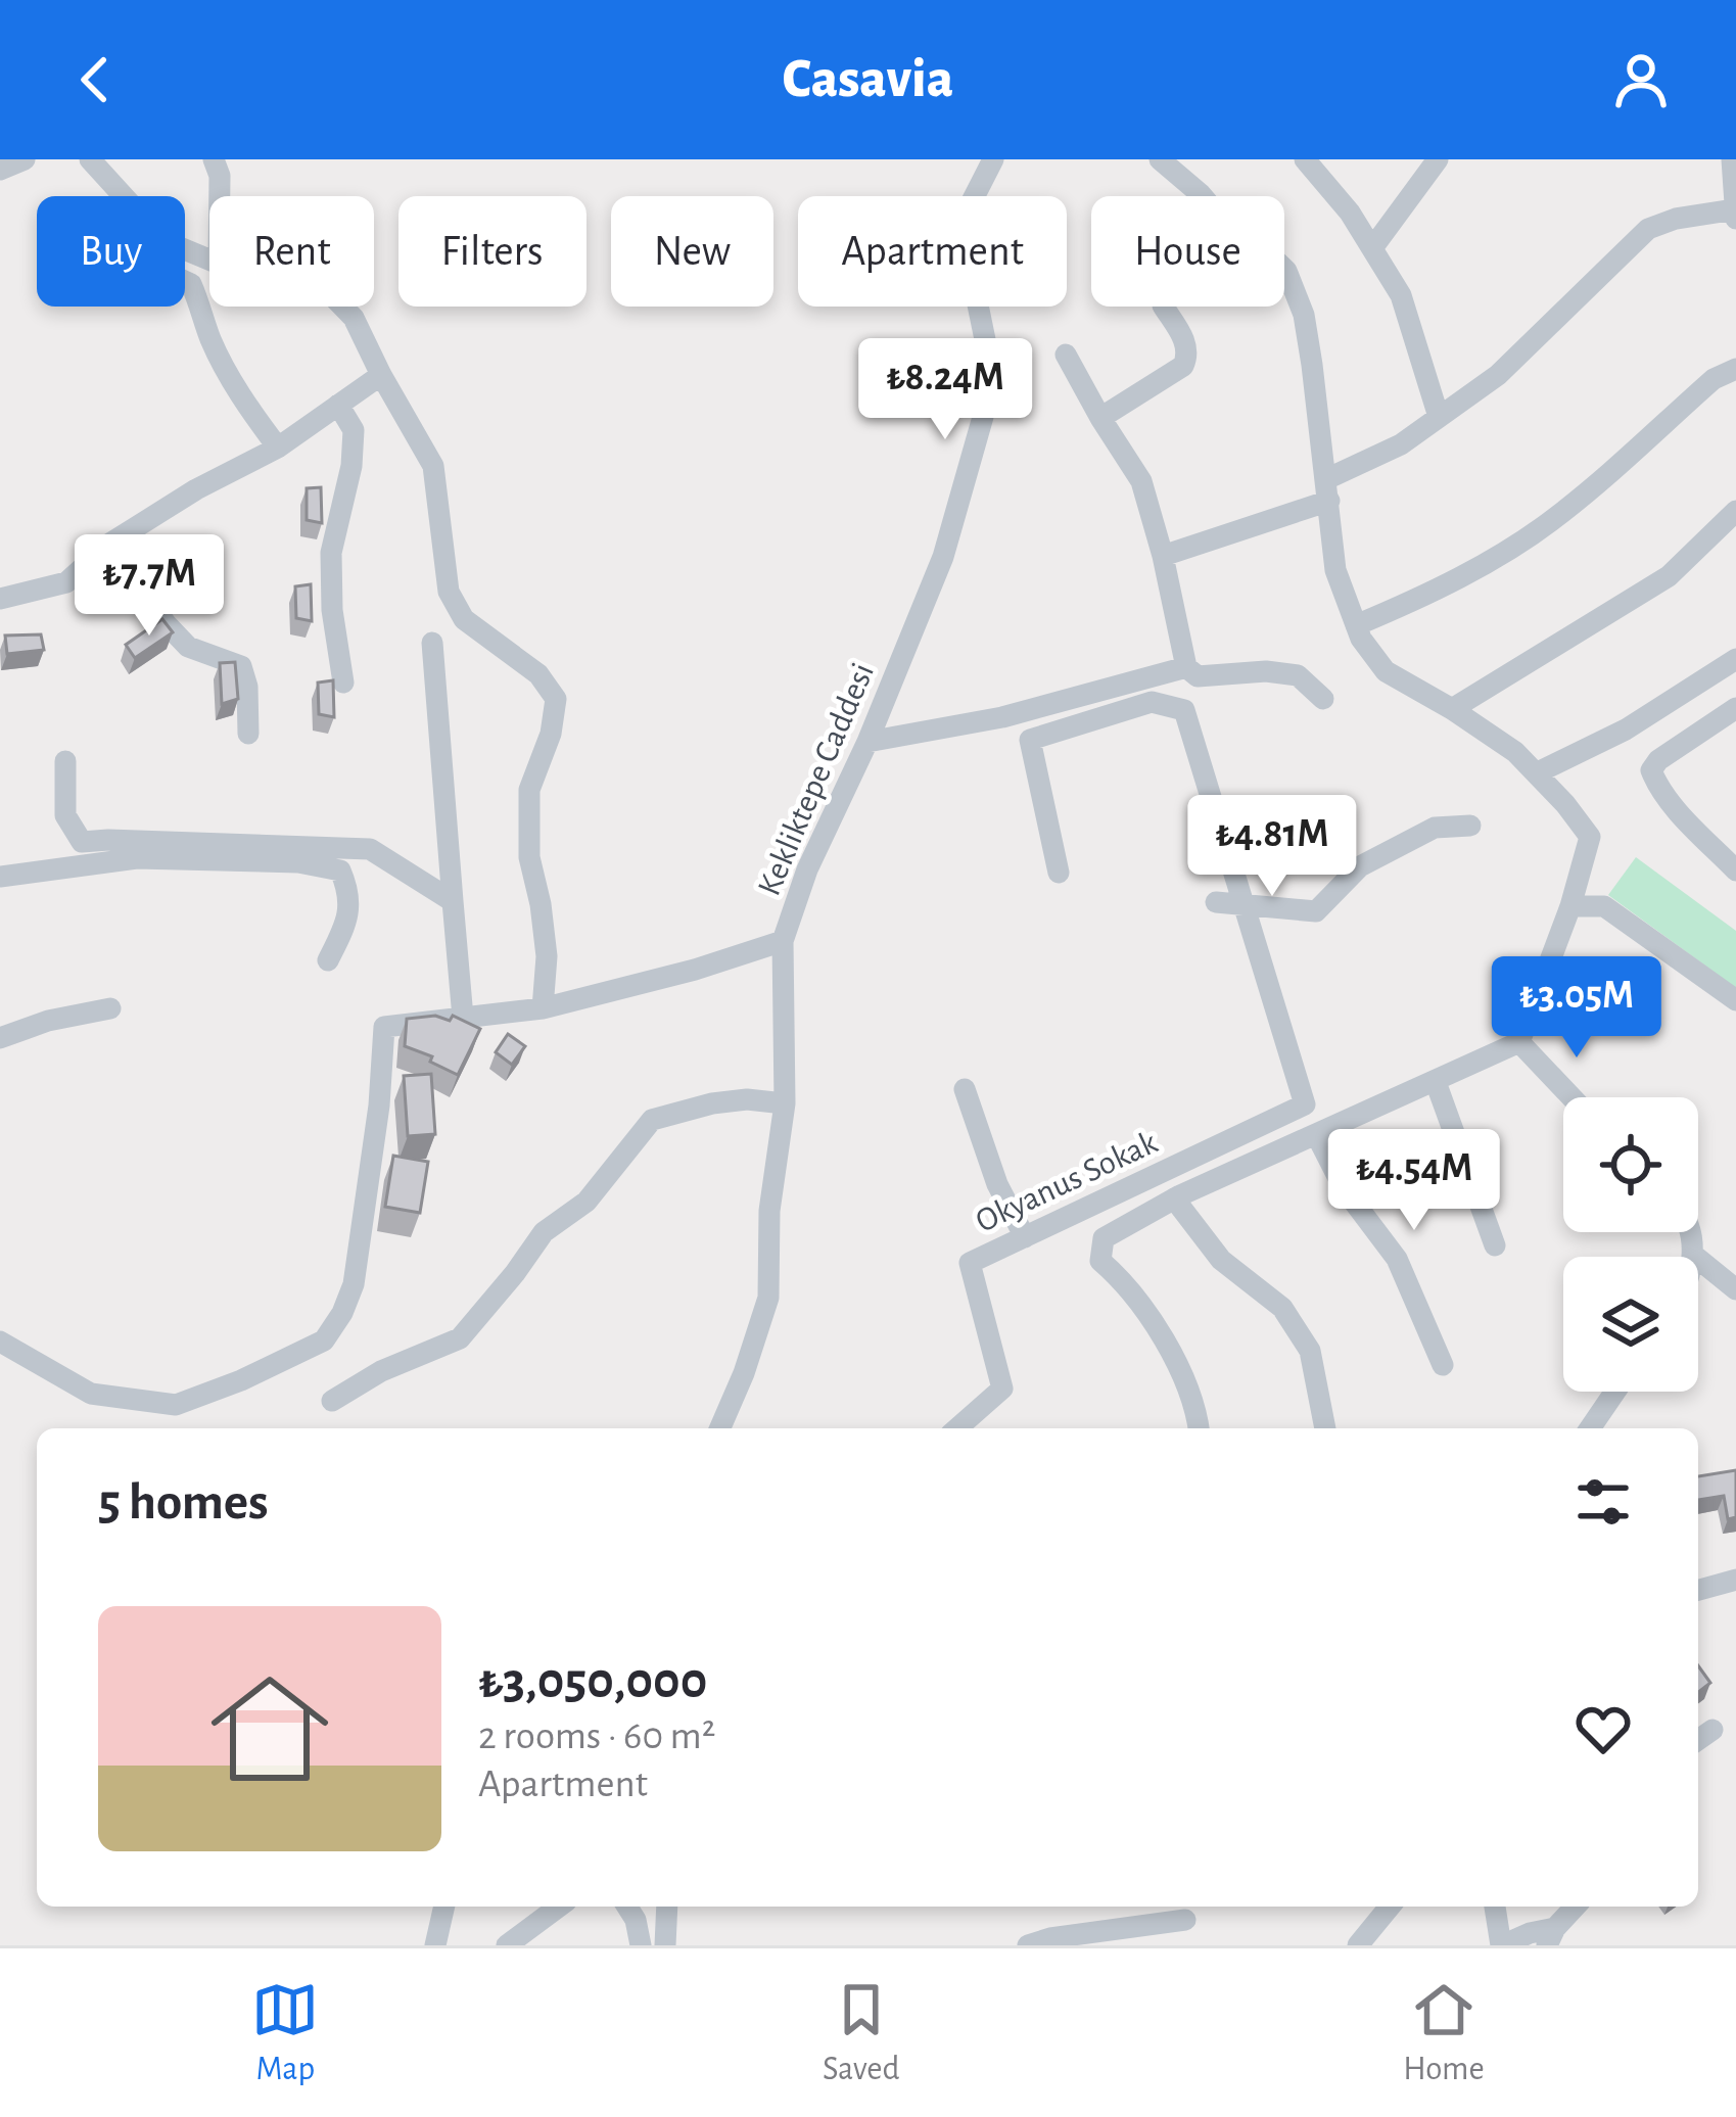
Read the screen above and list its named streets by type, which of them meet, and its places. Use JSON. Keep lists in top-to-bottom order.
{
  "streets": {
    "street": ["Kekliktepe Caddesi", "Okyanus Sokak"]
  },
  "page": {
    "header": "Casavia",
    "chip": [
      "Buy",
      "Rent",
      "Filters",
      "New",
      "Apartment",
      "House"
    ],
    "price": [
      "₺8.24M",
      "₺7.7M",
      "₺4.81M",
      "₺3.05M",
      "₺4.54M"
    ],
    "heading": "5 homes",
    "list": [
      {
        "name": "₺3,050,000",
        "note": "2 rooms · 60 m² · Apartment"
      }
    ],
    "tabs": ["Map", "Saved", "Home"]
  }
}
